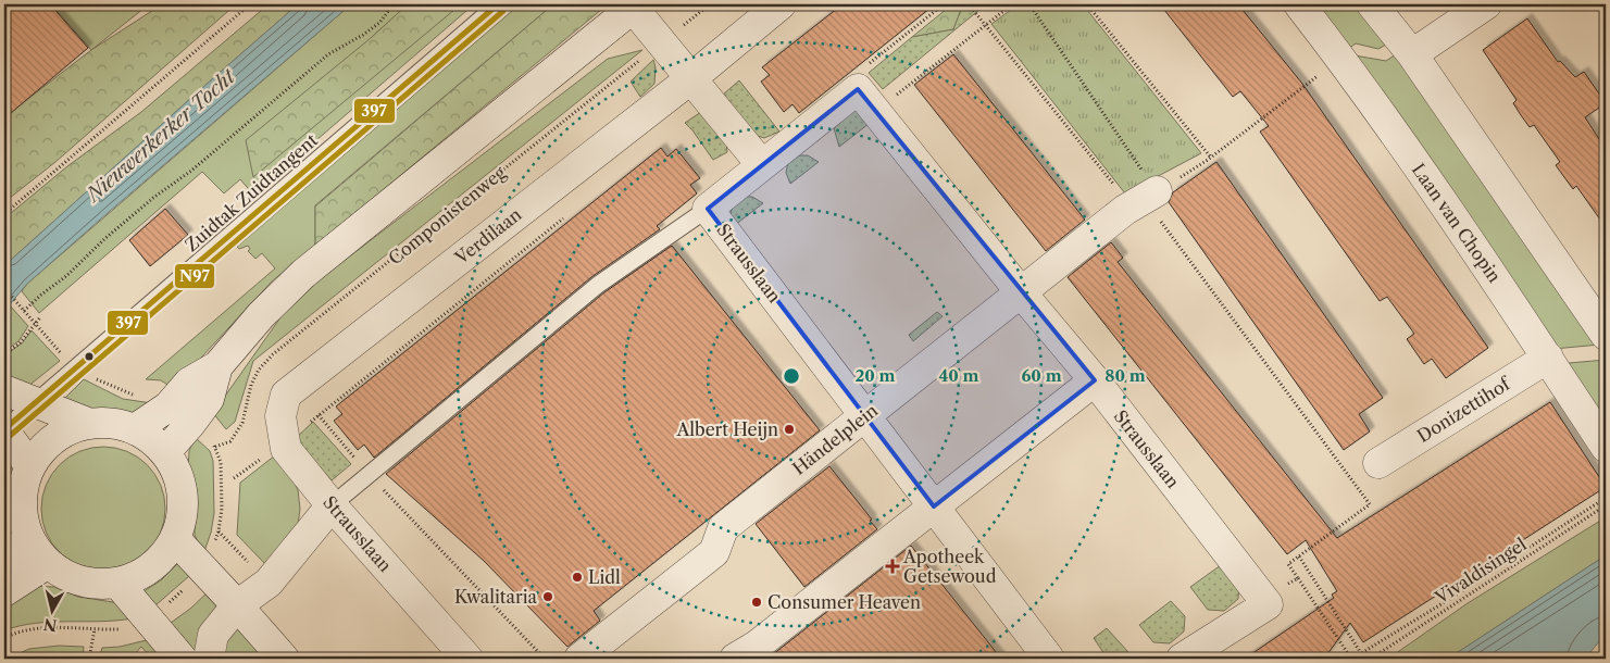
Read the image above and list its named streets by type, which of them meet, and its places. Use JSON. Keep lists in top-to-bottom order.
{
  "streets": {
    "street": [
      "Laan van Chopin",
      "Verdilaan",
      "Strausslaan",
      "Donizettihof",
      "Händelplein"
    ],
    "lane": ["Zuidtak Zuidtangent"],
    "path": ["Componistenweg", "Vivaldisingel"]
  },
  "crossings": [
    ["Laan van Chopin", "Donizettihof"],
    ["Verdilaan", "Strausslaan"],
    ["Strausslaan", "Händelplein"]
  ],
  "water": ["Nieuwerkerker Tocht"],
  "places": {
    "other": [
      "Albert Heijn",
      "Lidl",
      "Kwalitaria",
      "Consumer Heaven"
    ],
    "health": ["Apotheek Getsewoud"]
  },
  "lines": ["transit line 397", "transit line N97"],
  "north": "bottom",
  "rings": [
    "20 m",
    "40 m",
    "60 m",
    "80 m"
  ]
}
